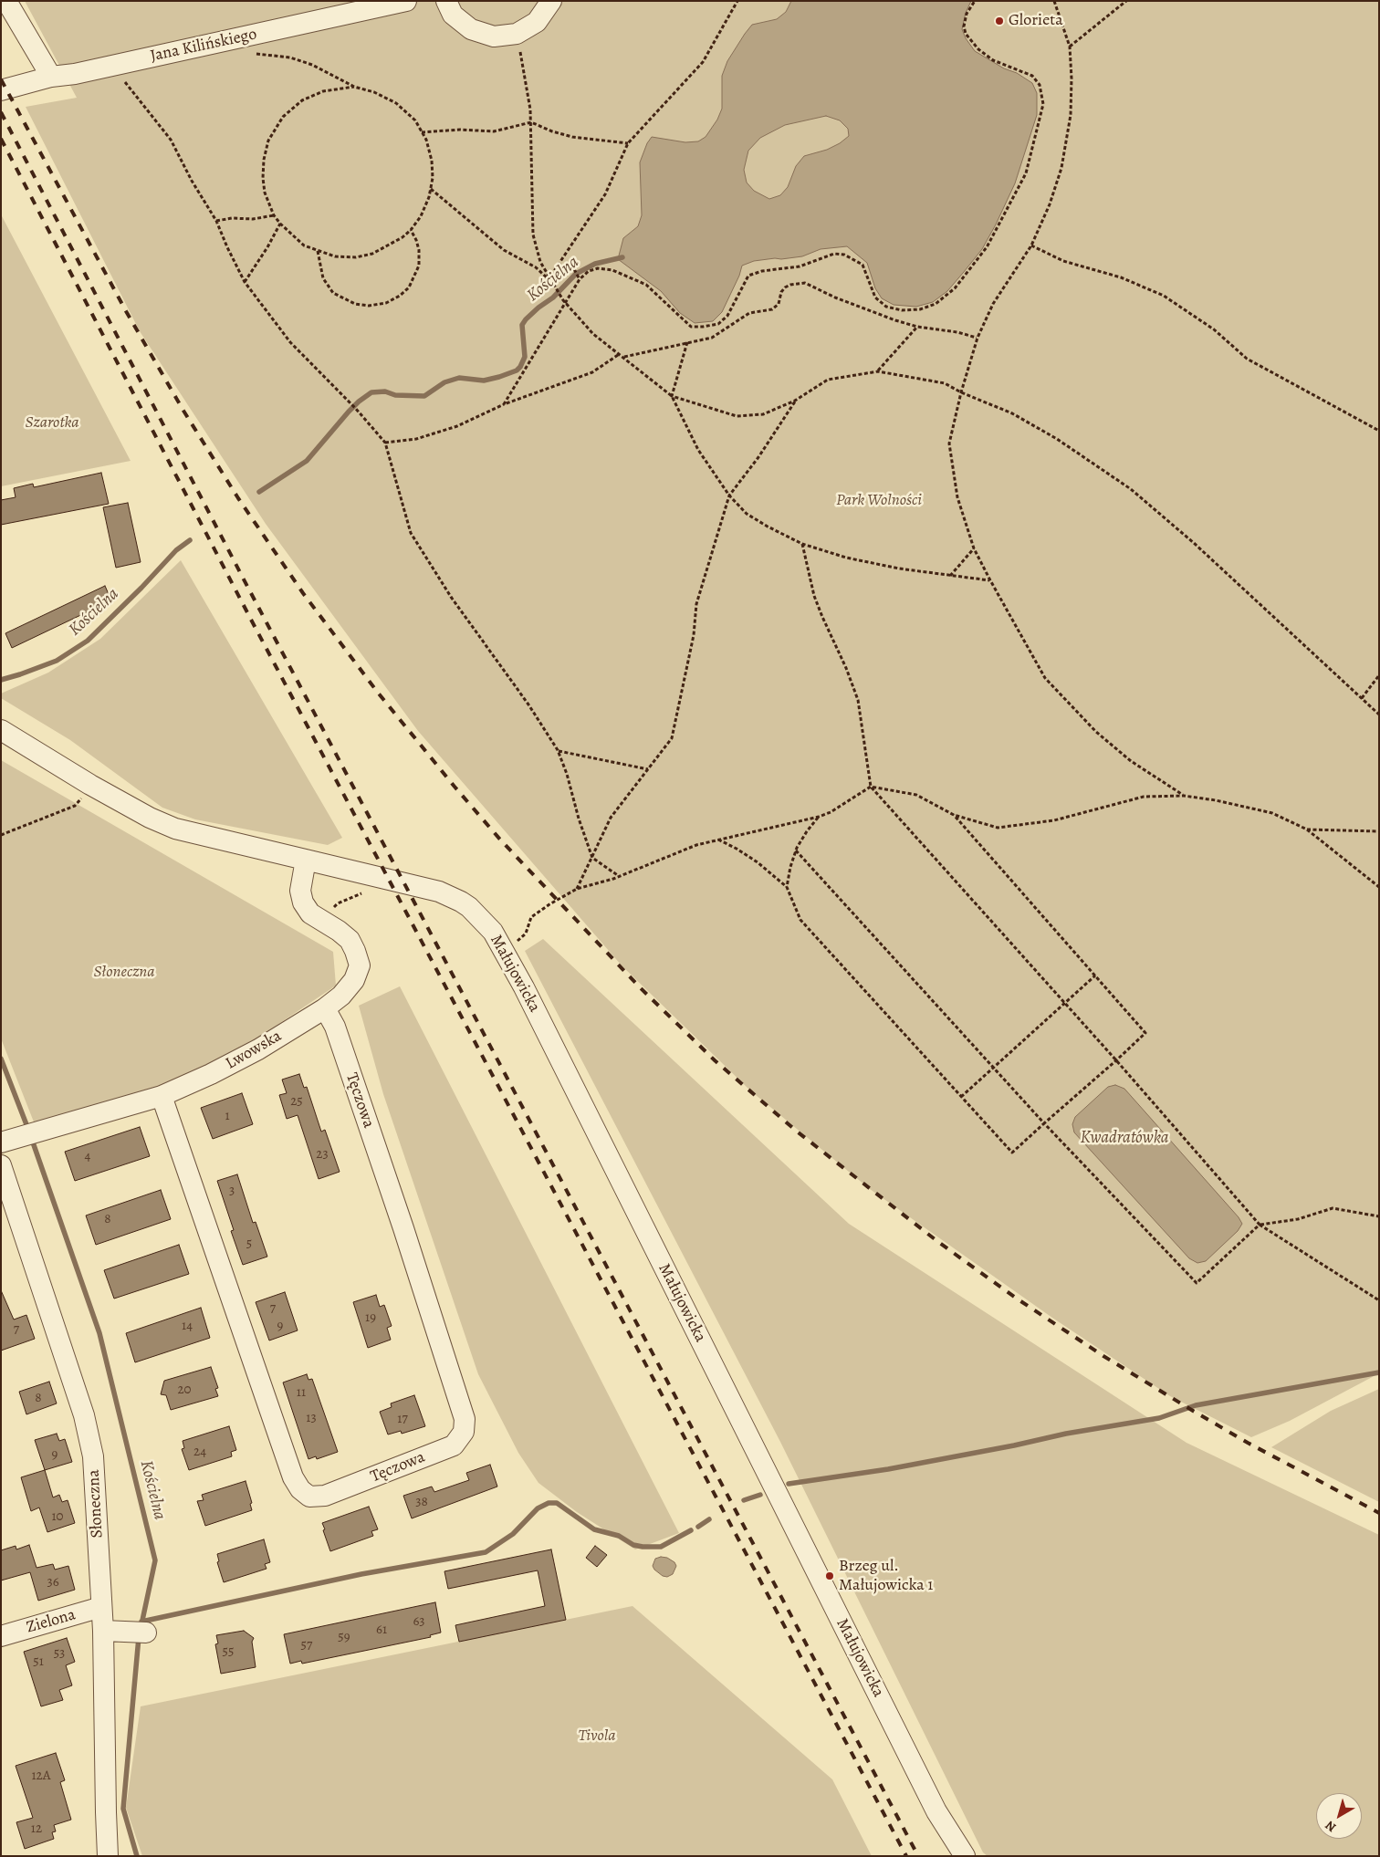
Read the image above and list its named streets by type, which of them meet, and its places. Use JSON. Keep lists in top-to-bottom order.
{
  "streets": {
    "street": [
      "Jana Kilińskiego",
      "Małujowicka",
      "Lwowska",
      "Tęczowa",
      "Słoneczna",
      "Zielona"
    ]
  },
  "crossings": [
    ["Małujowicka", "Lwowska"],
    ["Lwowska", "Tęczowa"],
    ["Słoneczna", "Zielona"]
  ],
  "water": ["Kościelna", "Kwadratówka"],
  "parks": [
    "Szarotka",
    "Park Wolności",
    "Słoneczna",
    "Tivola"
  ],
  "places": ["Glorieta", "Brzeg ul. Małujowicka 1"],
  "house_numbers": [
    "25",
    "1",
    "23",
    "4",
    "3",
    "8",
    "5",
    "7",
    "19",
    "14",
    "9",
    "7",
    "20",
    "11",
    "8",
    "13",
    "17",
    "24",
    "9",
    "38",
    "10",
    "36",
    "63",
    "61",
    "59",
    "57",
    "55",
    "53",
    "51",
    "12A",
    "12"
  ],
  "north": "bottom left"
}
